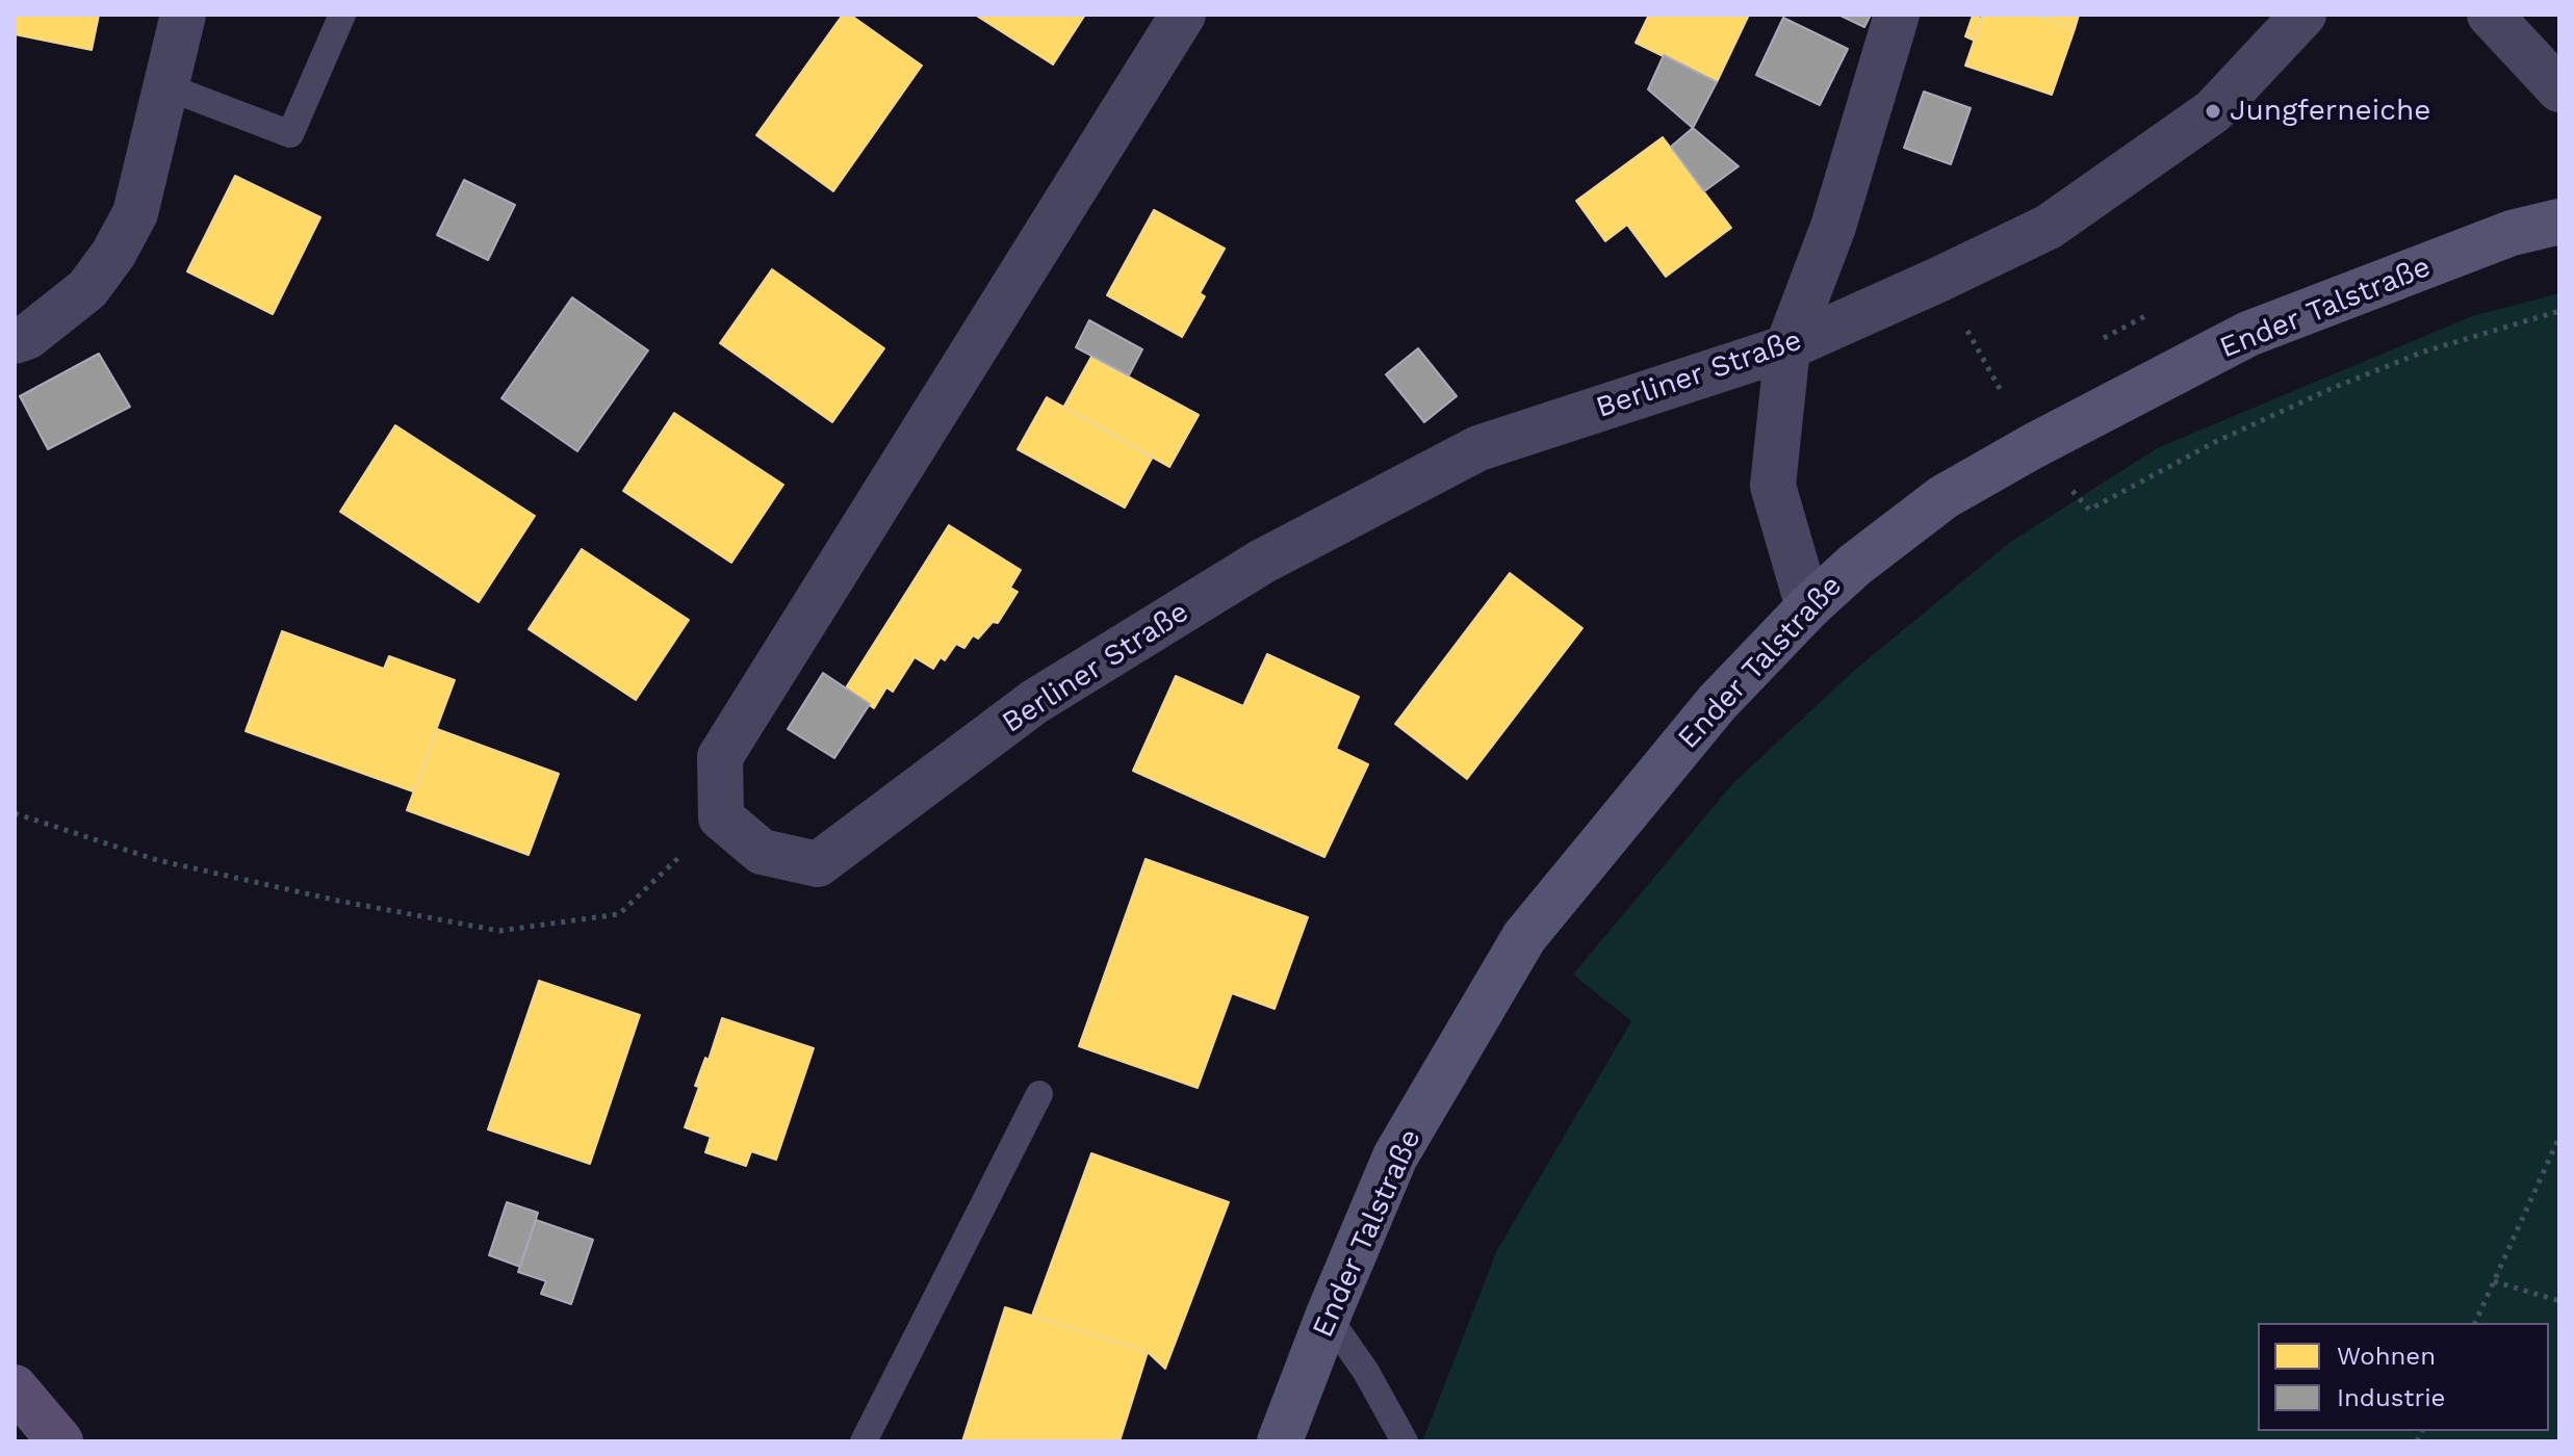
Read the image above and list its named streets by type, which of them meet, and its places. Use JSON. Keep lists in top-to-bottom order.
{
  "streets": {
    "main road": ["Ender Talstraße"],
    "street": ["Berliner Straße"]
  },
  "places": ["Jungferneiche"],
  "legend": ["Wohnen", "Industrie"]
}
